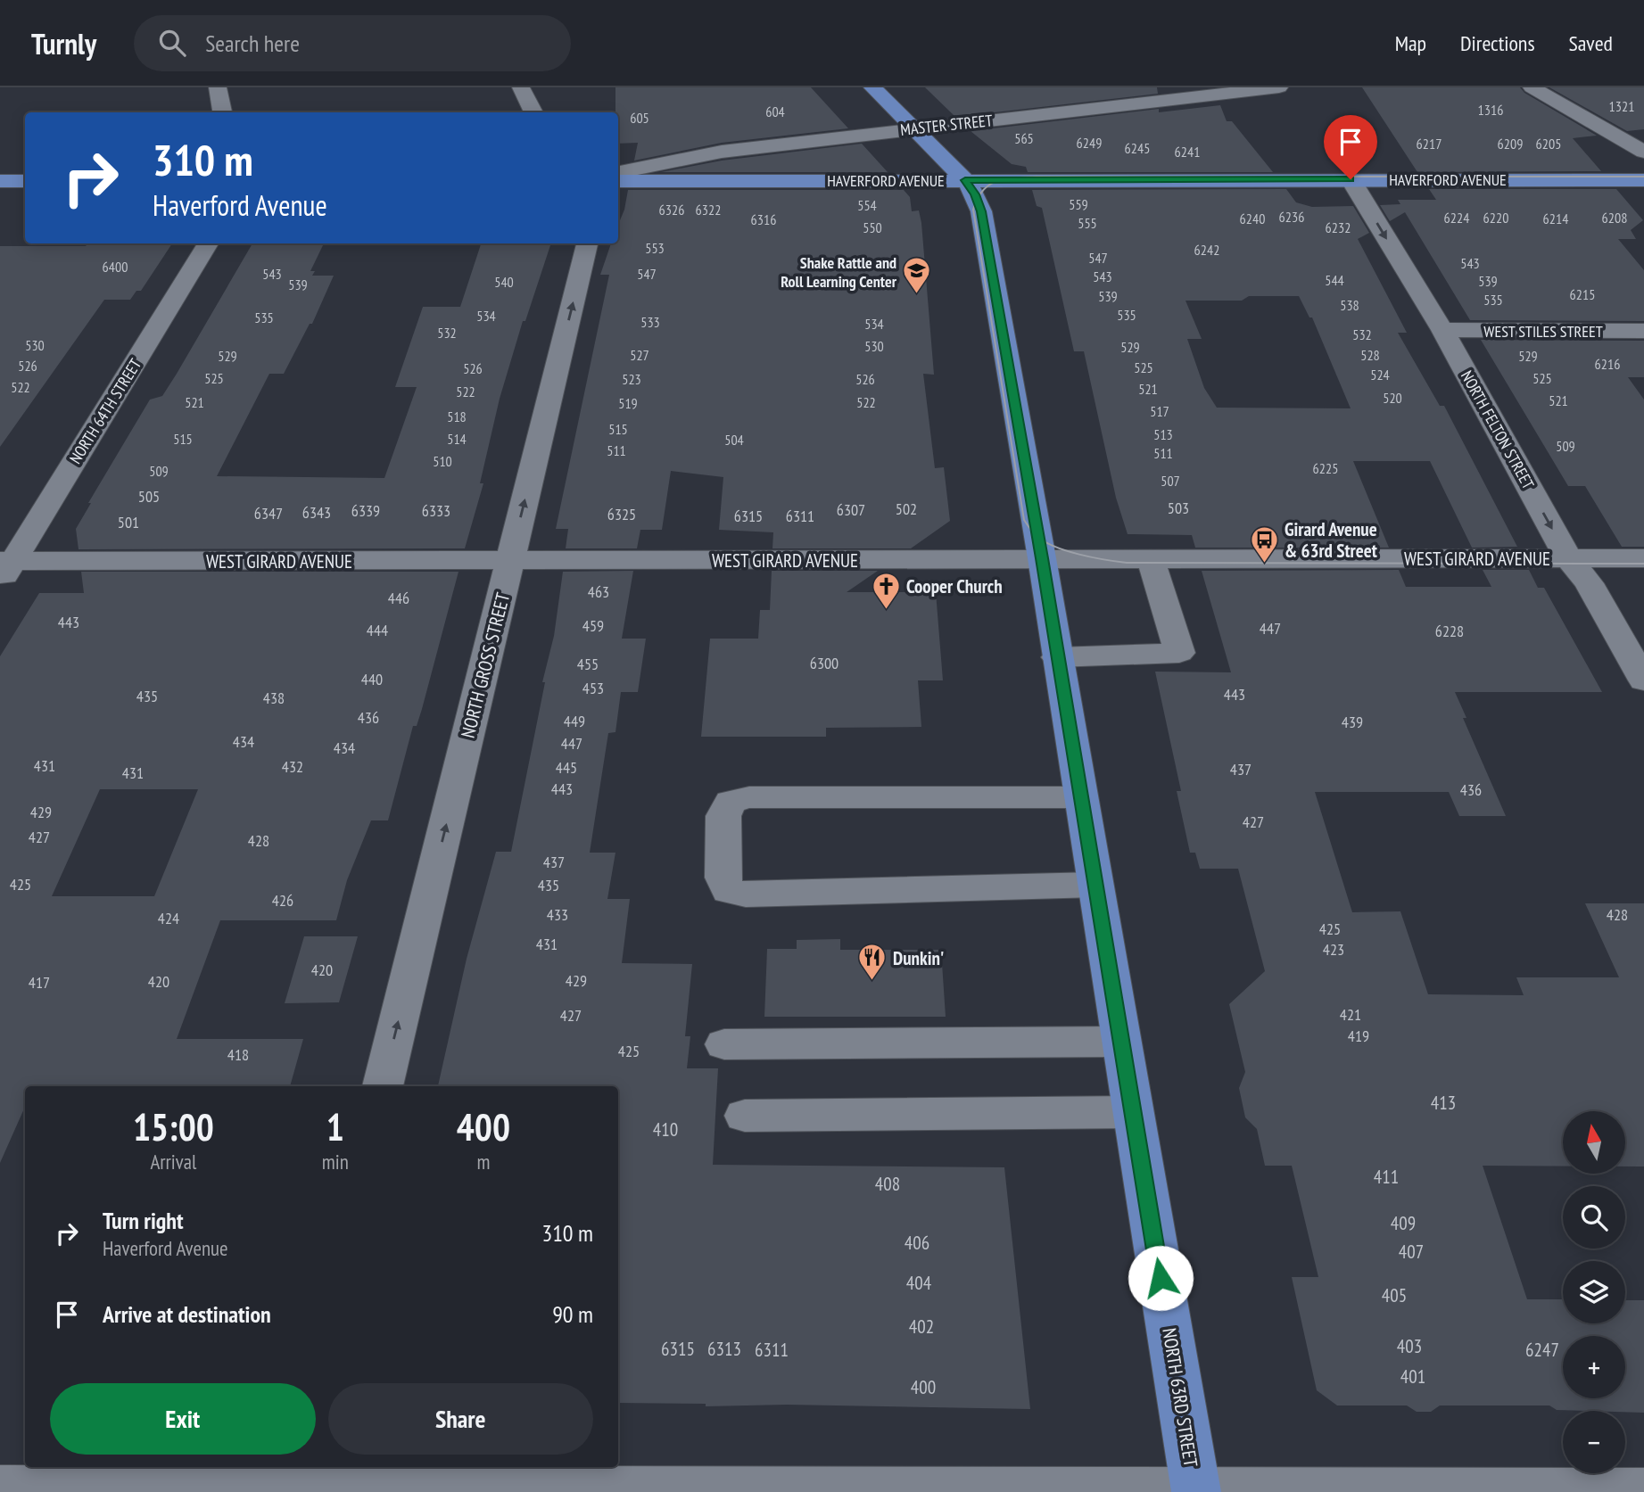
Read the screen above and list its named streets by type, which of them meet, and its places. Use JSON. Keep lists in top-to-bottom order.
{
  "streets": {
    "main road": ["HAVERFORD AVENUE", "NORTH 63RD STREET"],
    "street": [
      "MASTER STREET",
      "WEST STILES STREET",
      "NORTH 64TH STREET",
      "NORTH FELTON STREET",
      "WEST GIRARD AVENUE",
      "NORTH GROSS STREET"
    ]
  },
  "crossings": [
    ["MASTER STREET", "NORTH 63RD STREET"],
    ["HAVERFORD AVENUE", "NORTH FELTON STREET"],
    ["HAVERFORD AVENUE", "NORTH 63RD STREET"],
    ["WEST STILES STREET", "NORTH FELTON STREET"],
    ["NORTH 64TH STREET", "WEST GIRARD AVENUE"],
    ["NORTH FELTON STREET", "WEST GIRARD AVENUE"],
    ["WEST GIRARD AVENUE", "NORTH GROSS STREET"],
    ["WEST GIRARD AVENUE", "NORTH 63RD STREET"]
  ],
  "one_way": ["NORTH FELTON STREET", "NORTH GROSS STREET"],
  "places": {
    "school or university": ["Shake Rattle and Roll Learning Center"],
    "bus stop": ["Girard Avenue & 63rd Street"],
    "church": ["Cooper Church"],
    "restaurant": ["Dunkin'"]
  },
  "house_numbers": [
    "1321",
    "1316",
    "604",
    "605",
    "565",
    "6249",
    "6217",
    "6209",
    "6205",
    "6245",
    "6241",
    "559",
    "554",
    "6326",
    "6322",
    "6236",
    "6224",
    "6220",
    "6208",
    "6240",
    "6214",
    "6316",
    "555",
    "550",
    "6232",
    "553",
    "6242",
    "547",
    "543",
    "6400",
    "543",
    "547",
    "543",
    "544",
    "539",
    "540",
    "539",
    "6215",
    "539",
    "535",
    "538",
    "535",
    "534",
    "535",
    "533",
    "534",
    "532",
    "532",
    "530",
    "530",
    "529",
    "527",
    "528",
    "529",
    "529",
    "6216",
    "526",
    "525",
    "526",
    "524",
    "525",
    "525",
    "523",
    "526",
    "522",
    "521",
    "522",
    "520",
    "521",
    "521",
    "522",
    "519",
    "517",
    "518",
    "515",
    "513",
    "515",
    "514",
    "504",
    "509",
    "511",
    "511",
    "510",
    "6225",
    "509",
    "507",
    "505",
    "503",
    "502",
    "6307",
    "6339",
    "6333",
    "6343",
    "6347",
    "6325",
    "6315",
    "6311",
    "501",
    "463",
    "446",
    "443",
    "459",
    "447",
    "444",
    "6228",
    "6300",
    "455",
    "440",
    "453",
    "443",
    "435",
    "438",
    "436",
    "449",
    "439",
    "434",
    "447",
    "434",
    "431",
    "432",
    "445",
    "437",
    "431",
    "443",
    "436",
    "429",
    "427",
    "427",
    "428",
    "437",
    "425",
    "435",
    "426",
    "433",
    "428",
    "424",
    "425",
    "431",
    "423",
    "420",
    "429",
    "420",
    "417",
    "421",
    "427",
    "419",
    "425",
    "418",
    "413",
    "410",
    "411",
    "408",
    "409",
    "406",
    "407",
    "404",
    "405",
    "402",
    "403",
    "6315",
    "6313",
    "6311",
    "6247",
    "401",
    "400"
  ],
  "north": "top",
  "page": {
    "header": "Turnly",
    "search": "Search here",
    "nav": ["Map", "Directions", "Saved"],
    "turn": ["310 m", "Haverford Avenue"],
    "eta": [
      "15:00",
      "Arrival",
      "1",
      "min",
      "400",
      "m"
    ],
    "map_buttons": ["+", "−"],
    "list": [
      {
        "name": "Turn right",
        "note": "Haverford Avenue",
        "value": "310 m"
      },
      {
        "name": "Arrive at destination",
        "value": "90 m"
      }
    ],
    "buttons": ["Exit", "Share"]
  }
}
